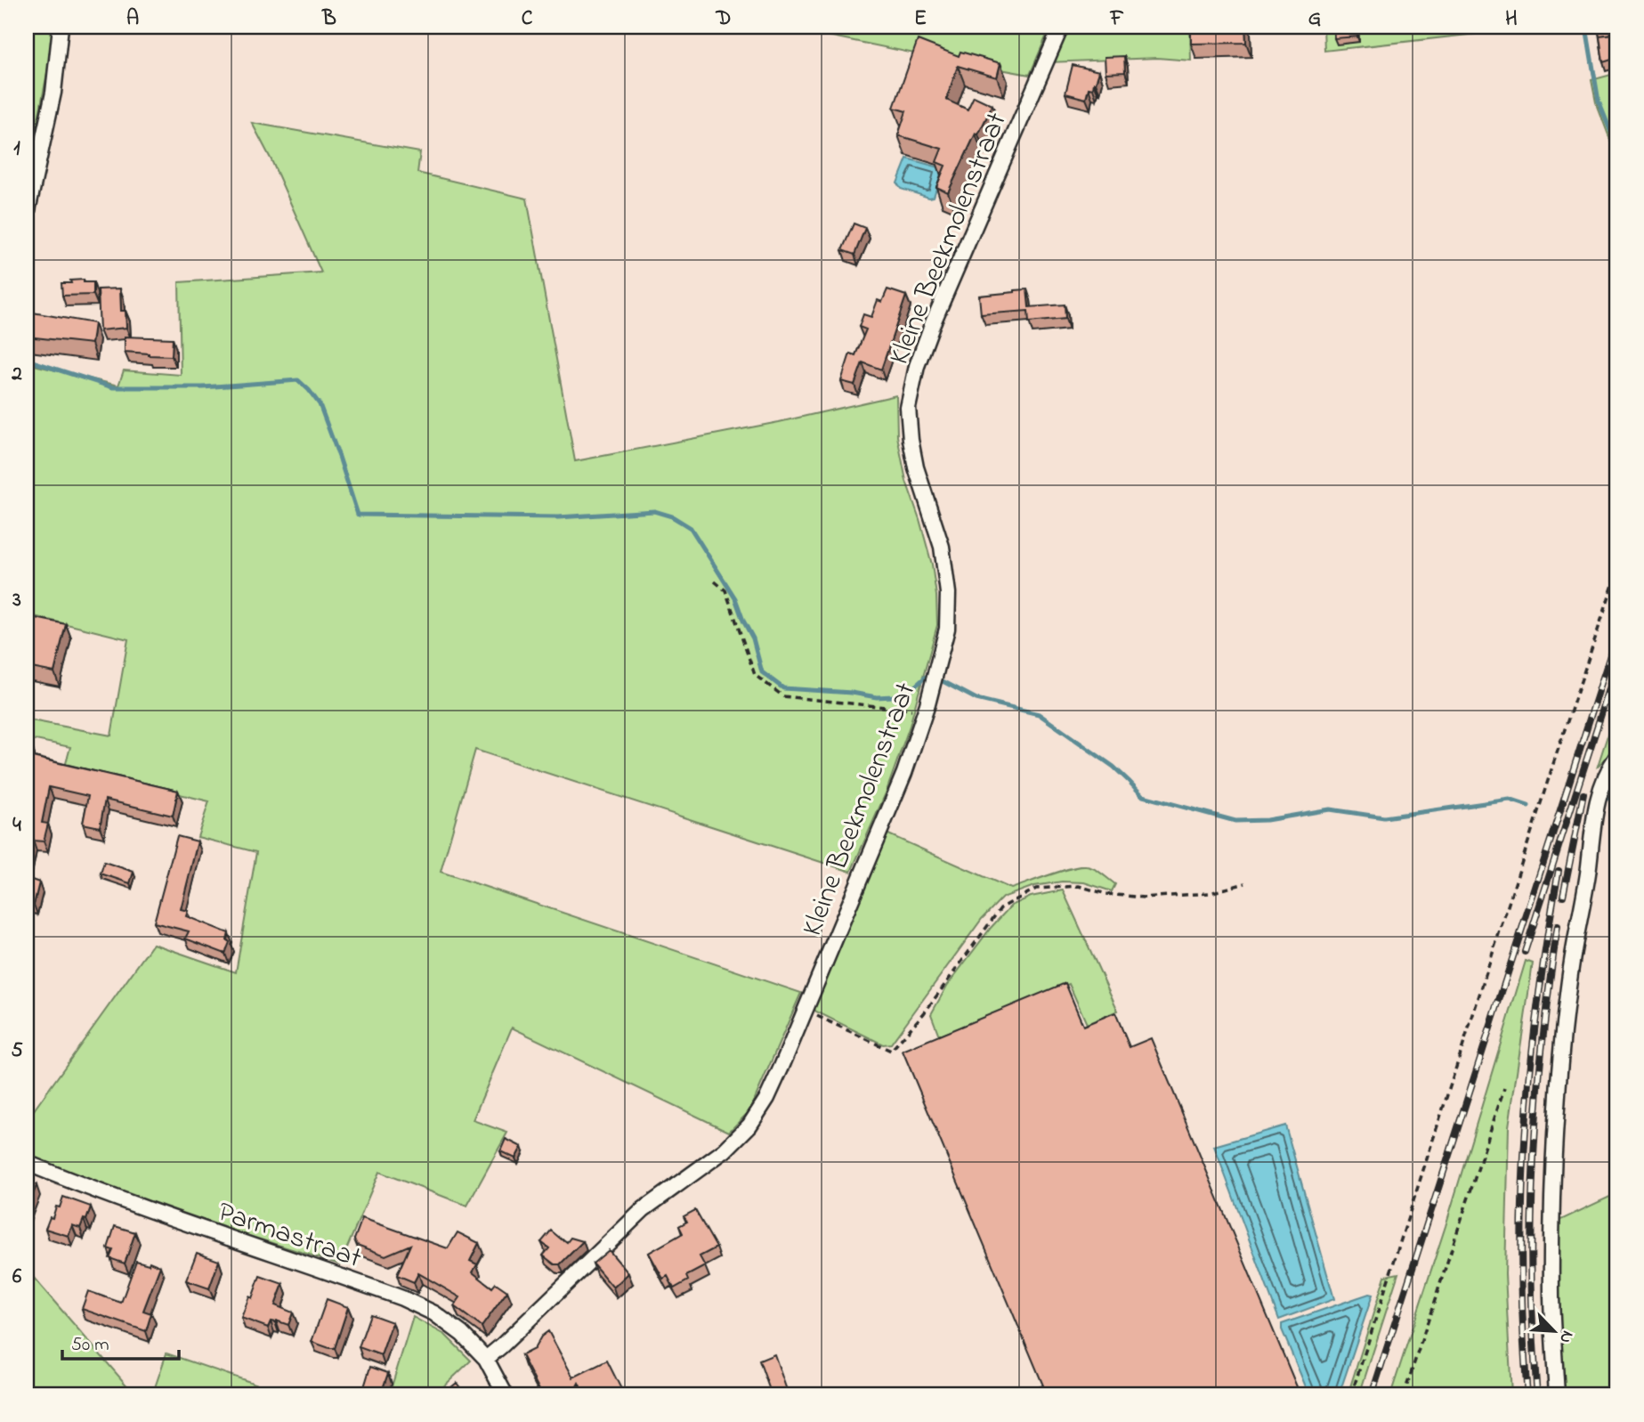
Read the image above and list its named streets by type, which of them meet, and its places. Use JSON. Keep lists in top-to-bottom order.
{
  "streets": {
    "street": ["Kleine Beekmolenstraat", "Parmastraat"]
  },
  "crossings": [
    ["Kleine Beekmolenstraat", "Parmastraat"]
  ],
  "scale_bar": "50 m",
  "north": "bottom right",
  "grid": {
    "columns": [
      "A",
      "B",
      "C",
      "D",
      "E",
      "F",
      "G",
      "H"
    ],
    "rows": [
      "1",
      "2",
      "3",
      "4",
      "5",
      "6"
    ]
  }
}
